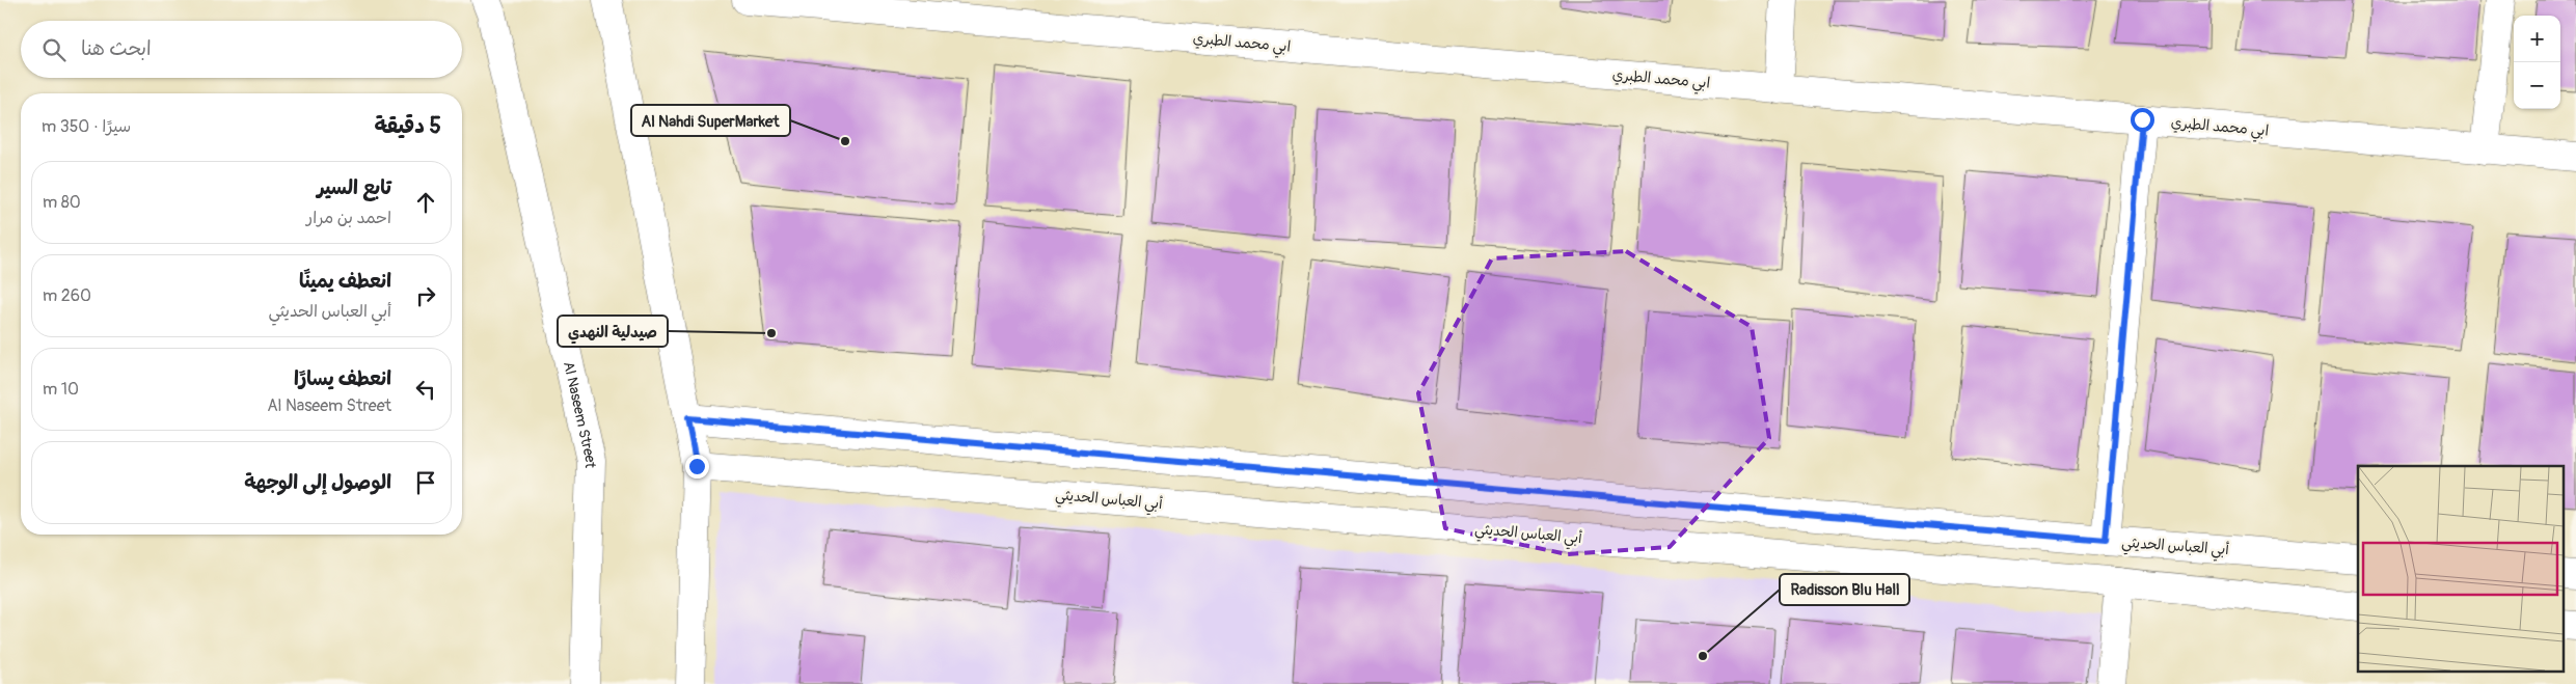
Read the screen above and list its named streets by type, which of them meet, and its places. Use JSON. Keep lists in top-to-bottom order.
{
  "streets": {
    "street": ["ابي محمد الطبري", "Al Naseem Street", "أبي العباس الحديثي"]
  },
  "places": ["Al Nahdi SuperMarket", "صيدلية النهدي", "Radisson Blu Hall"],
  "page": {
    "map_buttons": ["+", "−"],
    "search": "ابحث هنا",
    "heading": ["5 دقيقة", "سيرًا · 350 m"],
    "list": [
      ["تابع السير", "احمد بن مرار", "80 m"],
      ["انعطف يمينًا", "أبي العباس الحديثي", "260 m"],
      ["انعطف يسارًا", "Al Naseem Street", "10 m"],
      "الوصول إلى الوجهة"
    ]
  }
}
